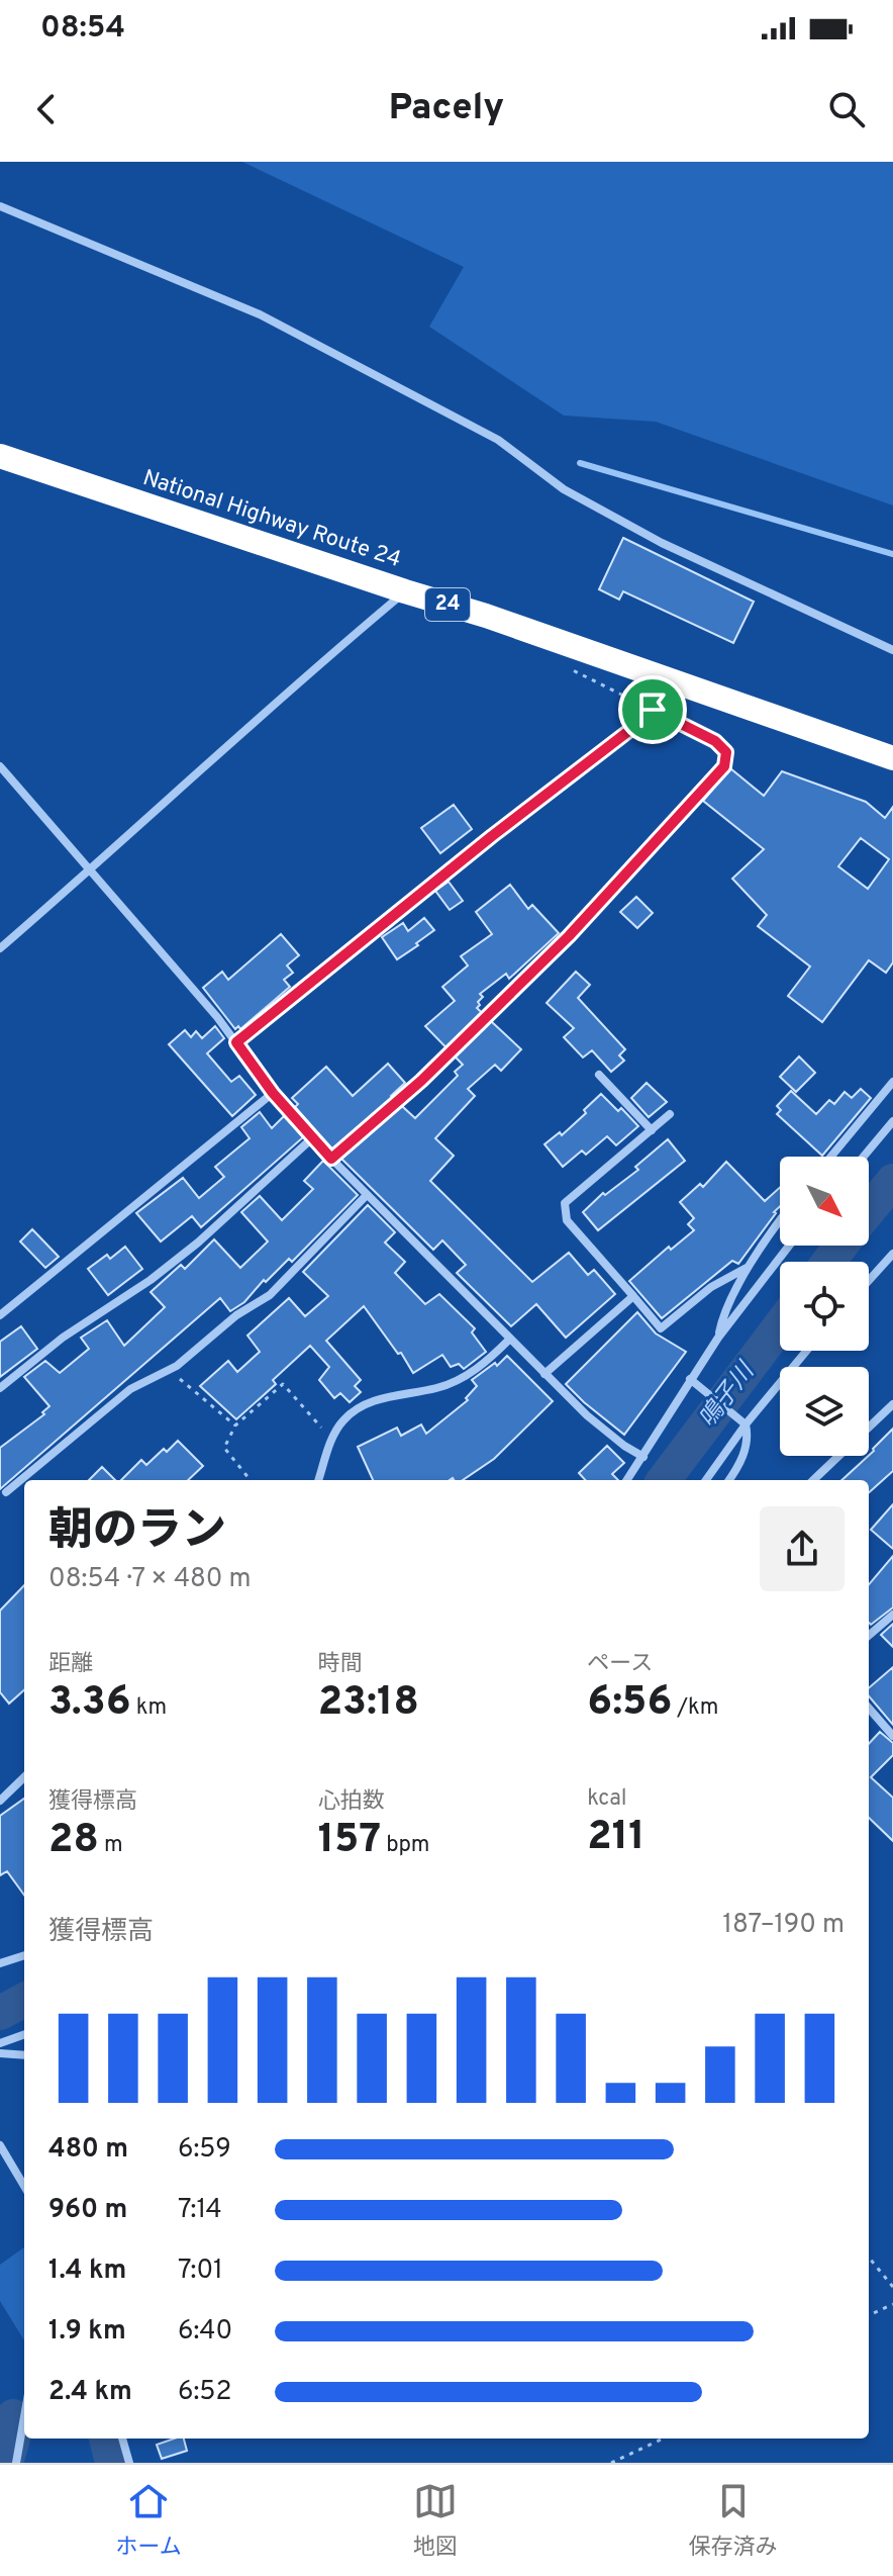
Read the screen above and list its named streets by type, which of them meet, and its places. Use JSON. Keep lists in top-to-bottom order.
{
  "streets": {
    "highway": ["National Highway Route 24", "24"]
  },
  "water": ["鳴子川"],
  "north": "bottom right",
  "page": {
    "status": "08:54",
    "header": "Pacely",
    "heading": ["朝のラン", "08:54 · 7 × 480 m"],
    "stats": [
      ["距離", "3.36 km"],
      ["時間", "23:18"],
      ["ペース", "6:56 /km"],
      ["獲得標高", "28 m"],
      ["心拍数", "157 bpm"],
      ["kcal", "211"]
    ],
    "chart": ["獲得標高", "187–190 m"],
    "list": [
      {
        "name": "480 m",
        "note": "6:59"
      },
      {
        "name": "960 m",
        "note": "7:14"
      },
      {
        "name": "1.4 km",
        "note": "7:01"
      },
      {
        "name": "1.9 km",
        "note": "6:40"
      },
      {
        "name": "2.4 km",
        "note": "6:52"
      }
    ],
    "tabs": ["ホーム", "地図", "保存済み"]
  }
}
